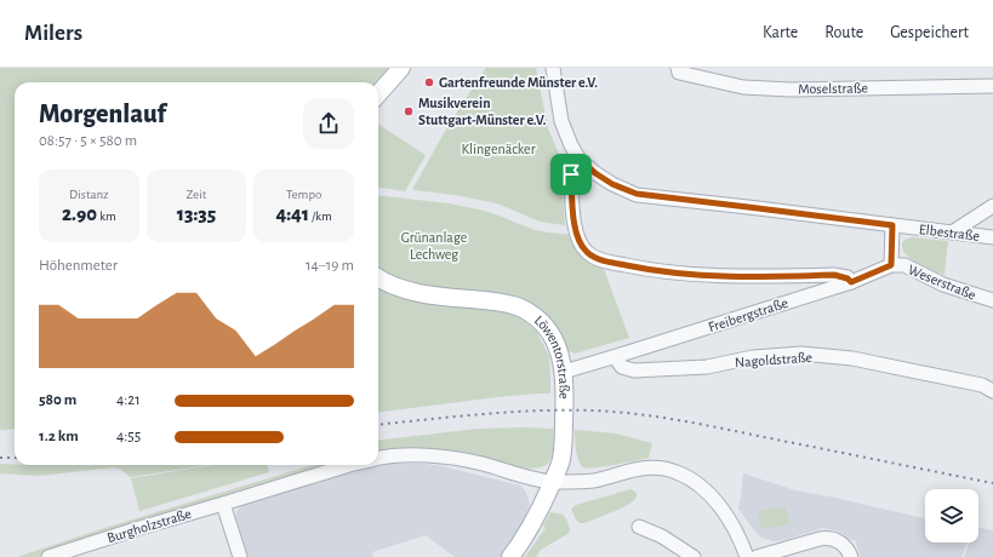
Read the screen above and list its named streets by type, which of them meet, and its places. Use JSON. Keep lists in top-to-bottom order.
{
  "streets": {
    "main road": ["Löwentorstraße"],
    "street": [
      "Moselstraße",
      "Elbestraße",
      "Weserstraße",
      "Freibergstraße",
      "Nagoldstraße",
      "Burgholzstraße"
    ]
  },
  "crossings": [
    ["Weserstraße", "Freibergstraße"],
    ["Freibergstraße", "Löwentorstraße"],
    ["Freibergstraße", "Nagoldstraße"],
    ["Löwentorstraße", "Burgholzstraße"]
  ],
  "parks": ["Klingenäcker", "Grünanlage Lechweg"],
  "places": ["Gartenfreunde Münster e.V.", "Musikverein Stuttgart-Münster e.V."],
  "page": {
    "header": "Milers",
    "nav": ["Karte", "Route", "Gespeichert"],
    "heading": ["Morgenlauf", "08:57 · 5 × 580 m"],
    "stats": [
      ["Distanz", "2.90 km"],
      ["Zeit", "13:35"],
      ["Tempo", "4:41 /km"]
    ],
    "chart": ["Höhenmeter", "14–19 m"],
    "list": [
      {
        "name": "580 m",
        "note": "4:21"
      },
      {
        "name": "1.2 km",
        "note": "4:55"
      }
    ]
  }
}
